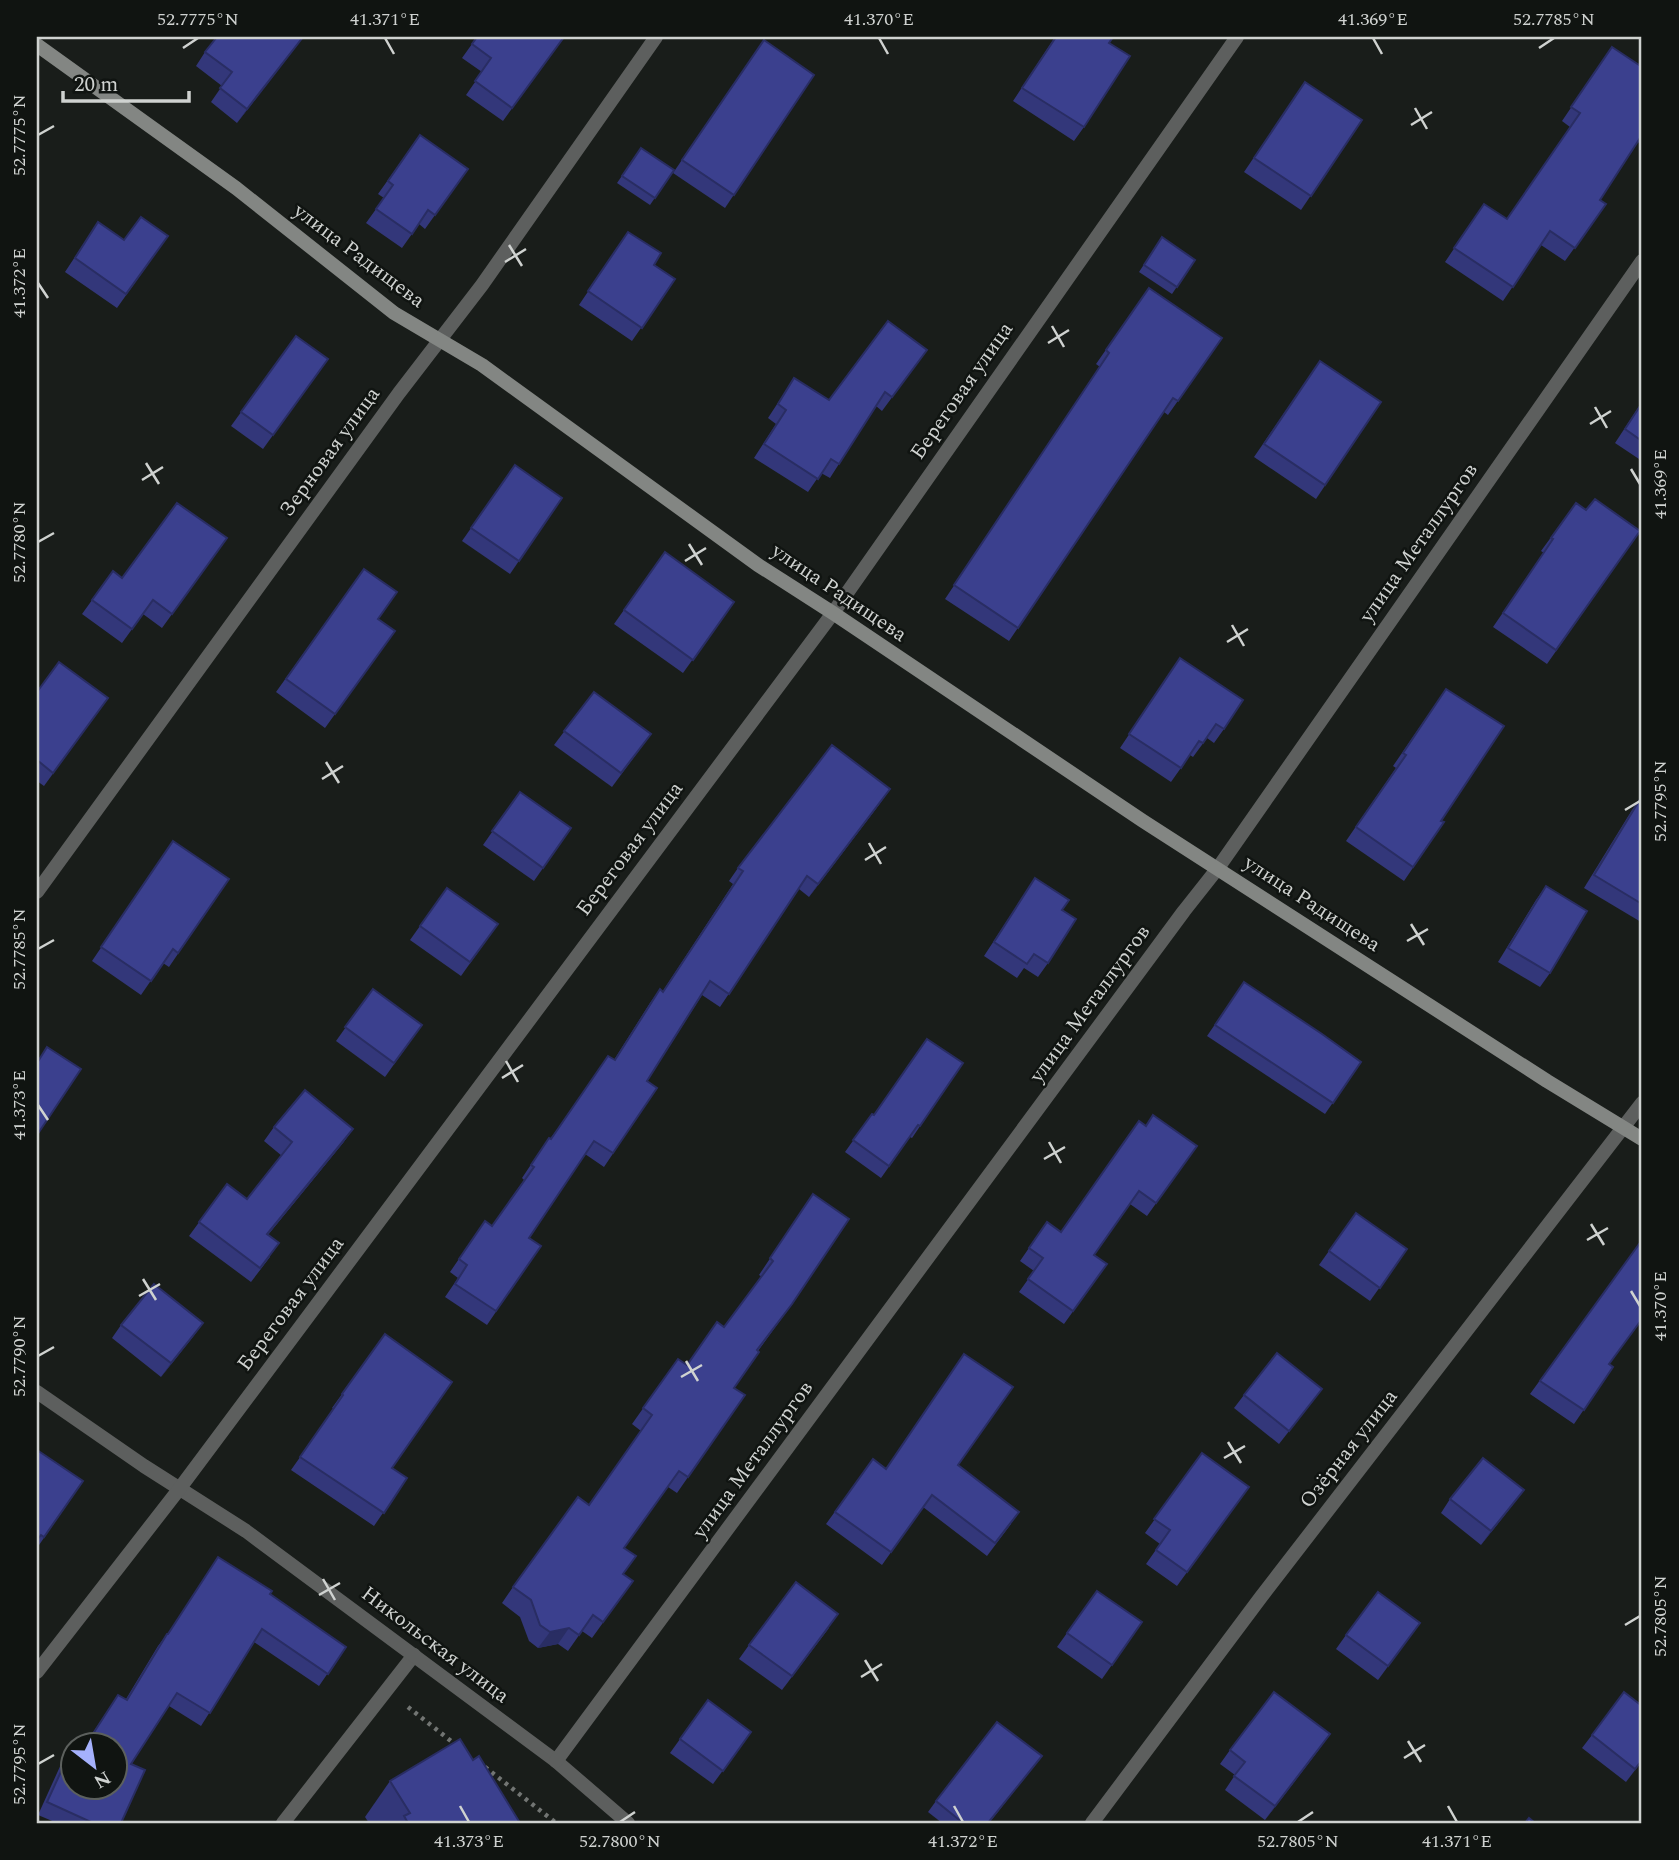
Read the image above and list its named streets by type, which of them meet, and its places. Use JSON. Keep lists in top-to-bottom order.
{
  "streets": {
    "street": [
      "улица Радищева",
      "Береговая улица",
      "Зерновая улица",
      "улица Металлургов",
      "Озёрная улица",
      "Никольская улица"
    ]
  },
  "crossings": [
    ["улица Радищева", "Береговая улица"],
    ["улица Радищева", "Зерновая улица"],
    ["улица Радищева", "улица Металлургов"],
    ["улица Радищева", "Озёрная улица"],
    ["Береговая улица", "Никольская улица"],
    ["улица Металлургов", "Никольская улица"]
  ],
  "scale_bar": "20 m",
  "north": "bottom right",
  "coordinates": [
    "52.7775°N",
    "41.371°E",
    "41.370°E",
    "41.369°E",
    "52.7785°N",
    "41.372°E",
    "52.7780°N",
    "52.7795°N",
    "41.373°E",
    "52.7790°N",
    "52.7805°N",
    "52.7800°N"
  ]
}
